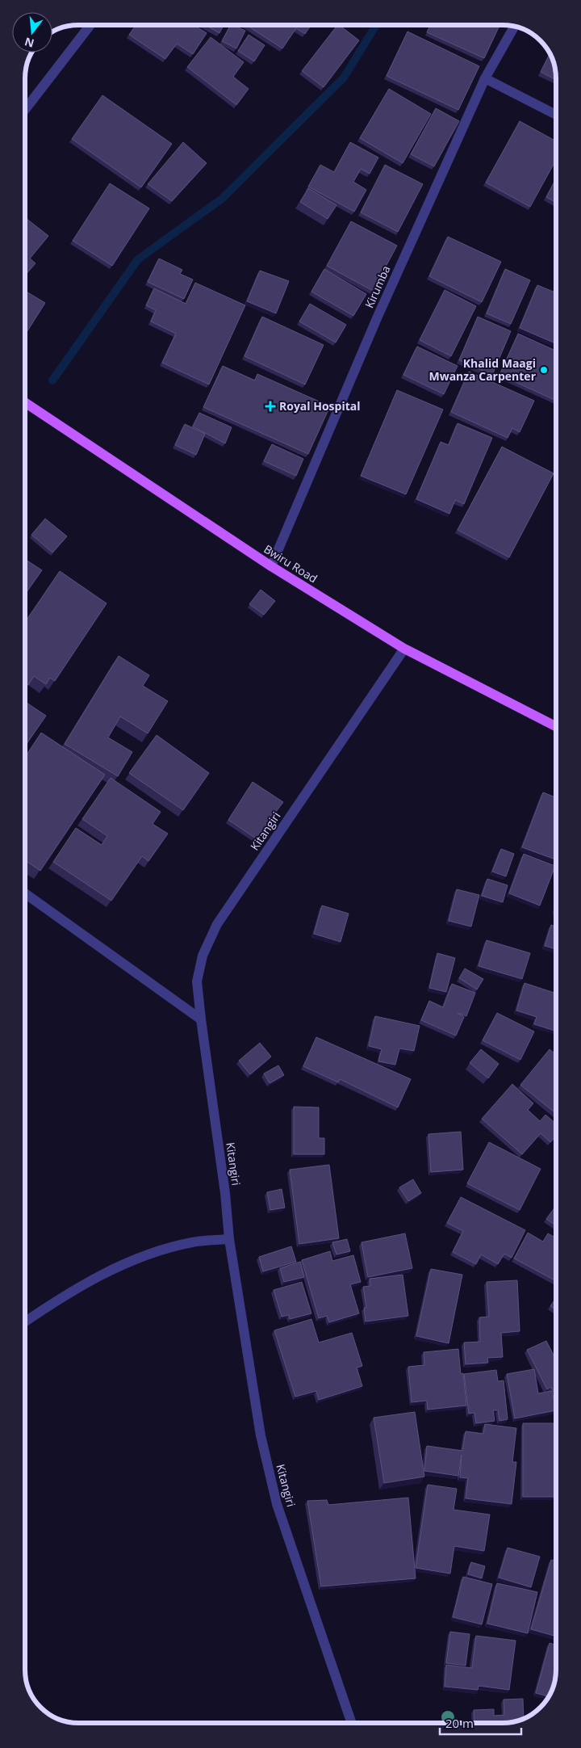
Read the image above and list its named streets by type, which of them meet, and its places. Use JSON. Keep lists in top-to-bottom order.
{
  "streets": {
    "main road": ["Bwiru Road"],
    "street": ["Kirumba", "Kitangiri"]
  },
  "crossings": [
    ["Kirumba", "Bwiru Road"],
    ["Bwiru Road", "Kitangiri"]
  ],
  "places": {
    "other": ["Khalid Maagi Mwanza Carpenter"],
    "health": ["Royal Hospital"]
  },
  "scale_bar": "20 m",
  "north": "bottom"
}
